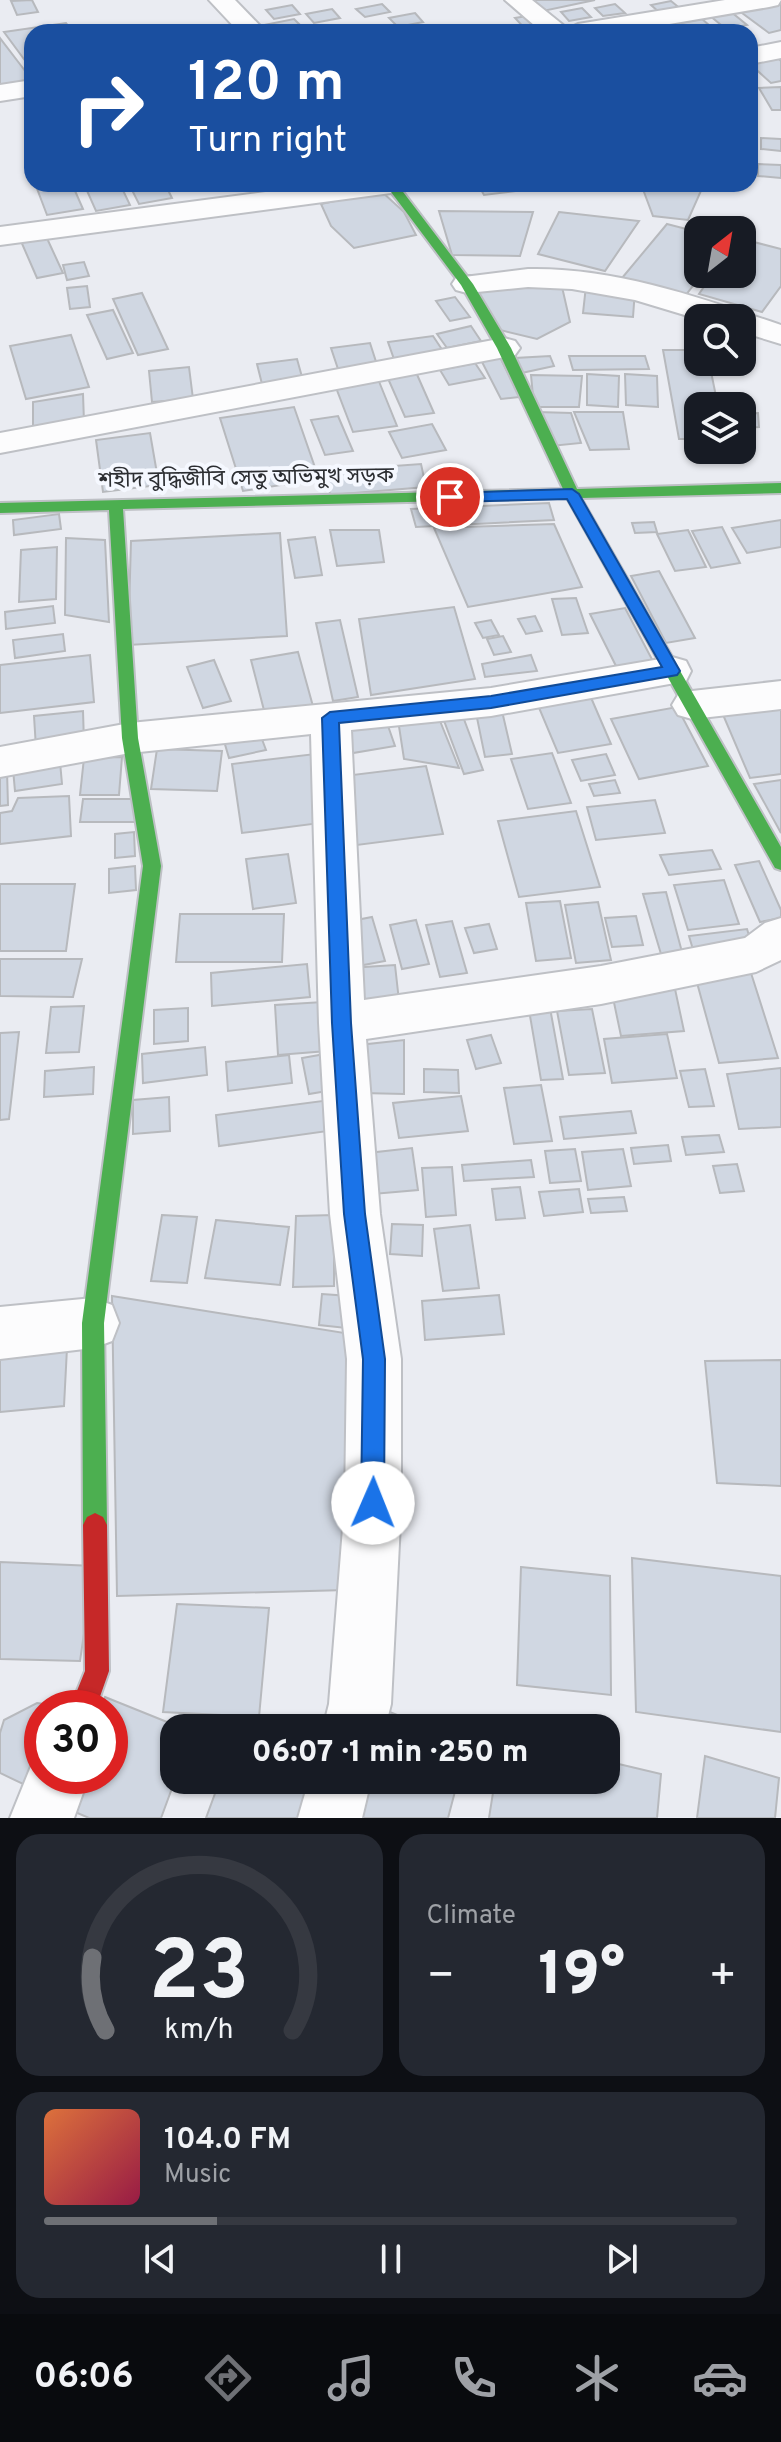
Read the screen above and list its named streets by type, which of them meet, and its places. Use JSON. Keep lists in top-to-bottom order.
{
  "streets": {
    "street": ["শহীদ বুদ্ধিজীবি সেতু অভিমুখ সড়ক"]
  },
  "north": "top right",
  "page": {
    "turn": ["120 m", "Turn right"],
    "limit": "30",
    "trip": "06:07 · 1 min · 250 m",
    "tile": "Climate",
    "heat": ["−", "19°", "+"],
    "song": ["104.0 FM", "Music"],
    "tabs": "06:06",
    "gauge": ["23", "km/h"]
  }
}
